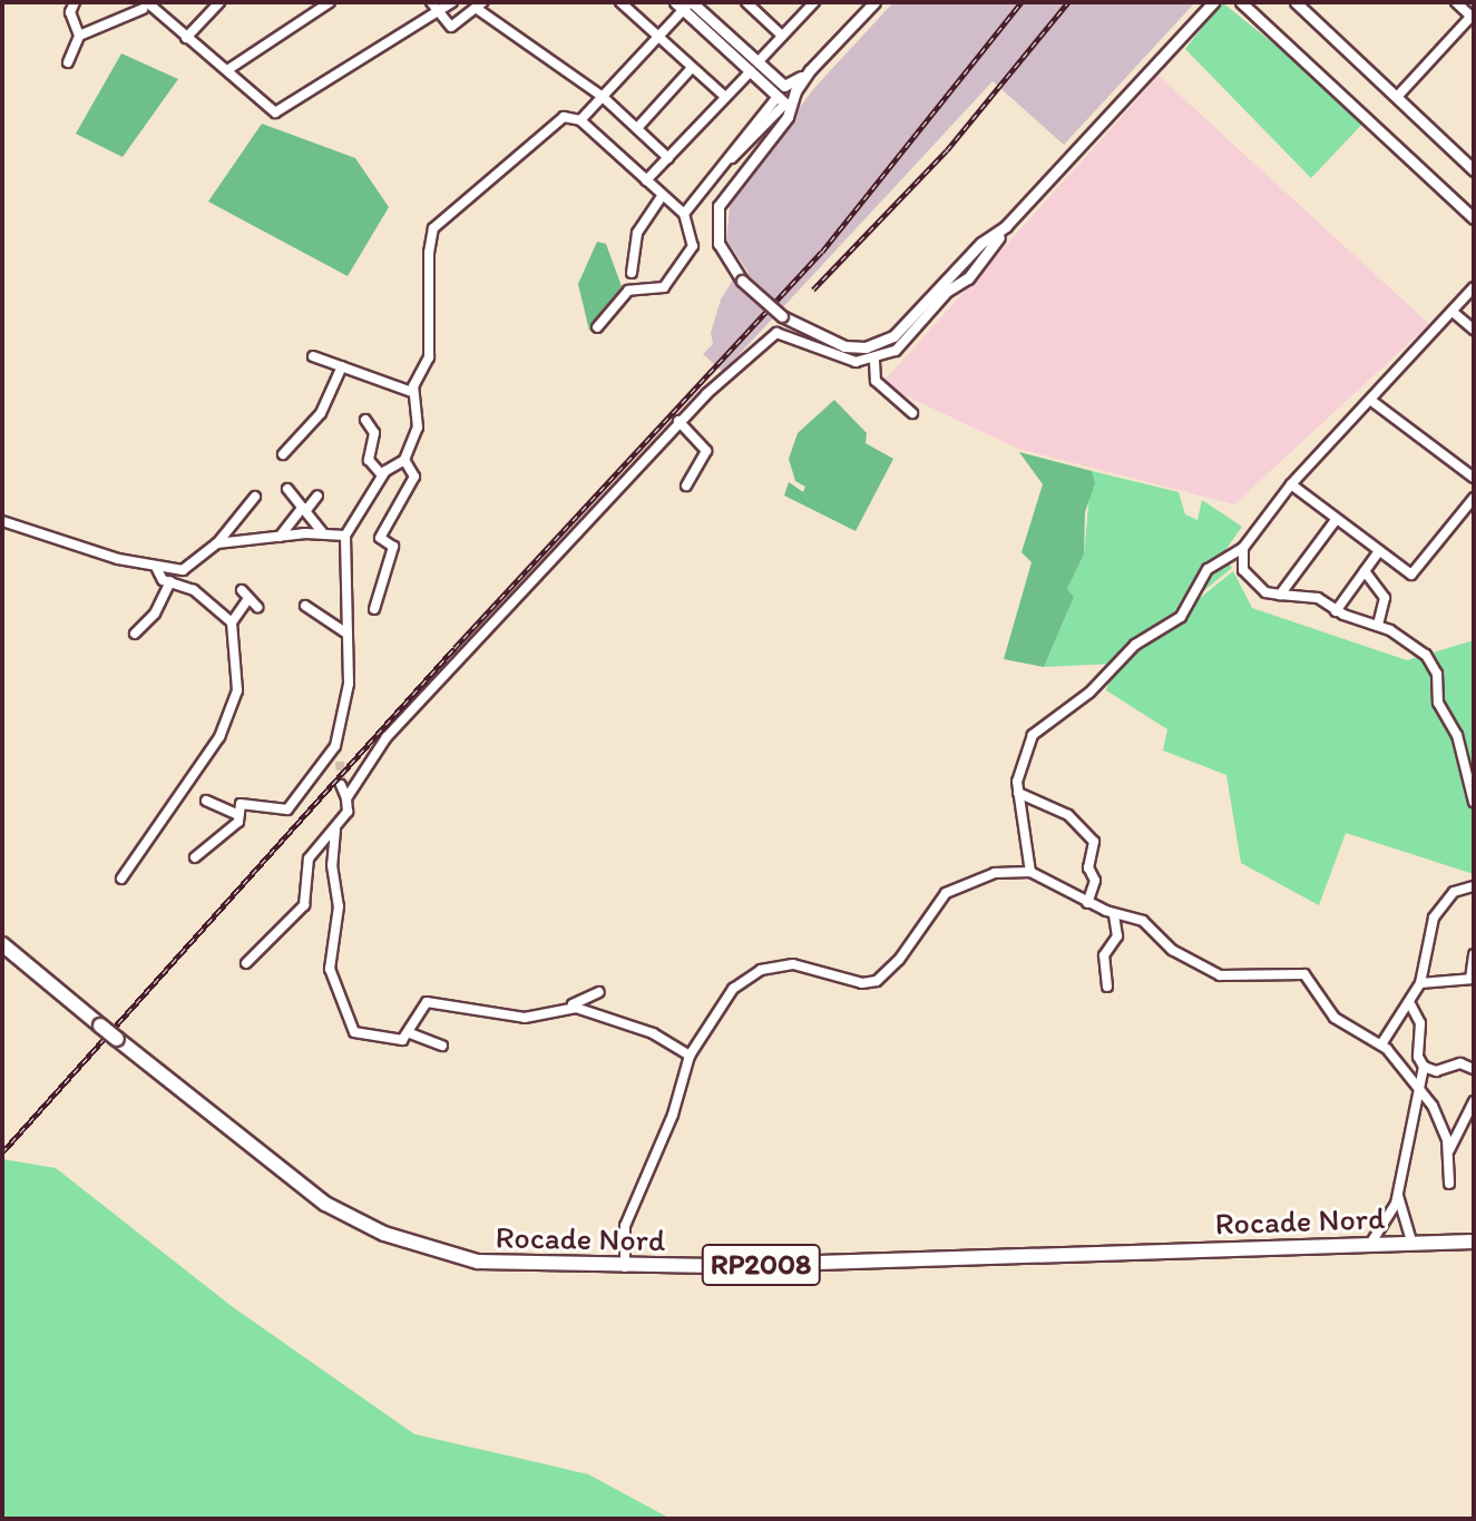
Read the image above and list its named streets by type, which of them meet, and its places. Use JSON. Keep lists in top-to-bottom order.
{
  "streets": {
    "highway": ["Rocade Nord", "RP2008"]
  }
}
